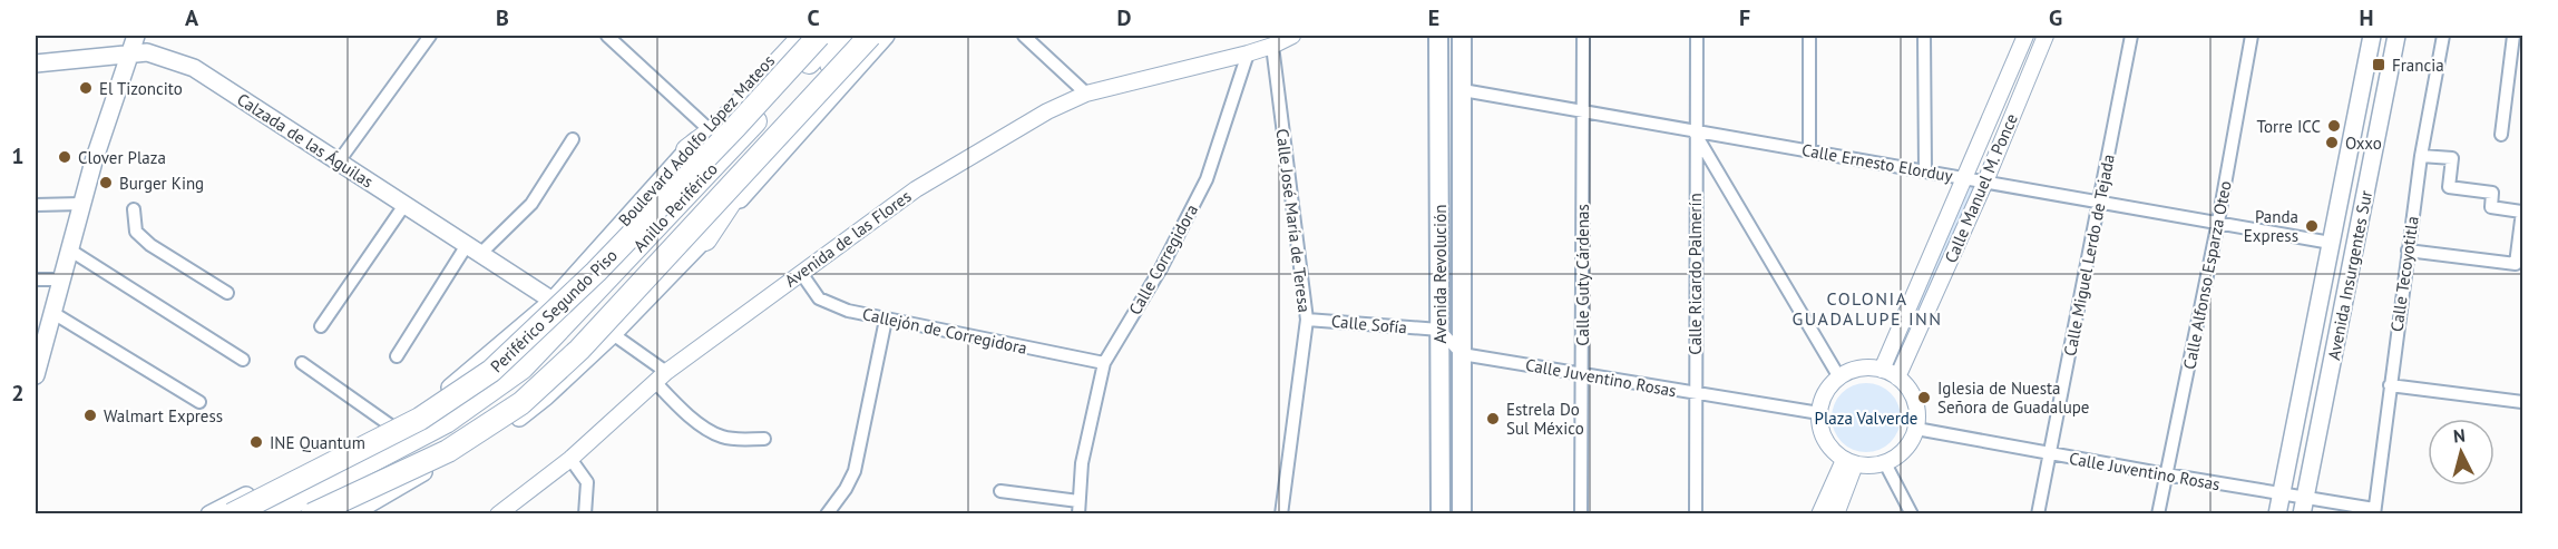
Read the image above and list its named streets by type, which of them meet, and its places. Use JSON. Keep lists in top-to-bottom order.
{
  "streets": {
    "highway": ["Anillo Periférico", "Periférico Segundo Piso"],
    "main road": [
      "Calzada de las Águilas",
      "Boulevard Adolfo López Mateos",
      "Avenida Revolución",
      "Avenida Insurgentes Sur"
    ],
    "street": [
      "Calle Ernesto Elorduy",
      "Calle Manuel M. Ponce",
      "Calle José María de Teresa",
      "Avenida de las Flores",
      "Calle Miguel Lerdo de Tejada",
      "Calle Corregidora",
      "Calle Ricardo Palmerín",
      "Calle Tecoyotitla",
      "Calle Guty Cárdenas",
      "Calle Alfonso Esparza Oteo",
      "Calle Sofía",
      "Callejón de Corregidora",
      "Calle Juventino Rosas"
    ]
  },
  "crossings": [
    ["Calzada de las Águilas", "Boulevard Adolfo López Mateos"],
    ["Calle Ernesto Elorduy", "Calle Manuel M. Ponce"],
    ["Calle Ernesto Elorduy", "Calle Miguel Lerdo de Tejada"],
    ["Calle Ernesto Elorduy", "Avenida Revolución"],
    ["Calle Ernesto Elorduy", "Calle Ricardo Palmerín"],
    ["Calle Ernesto Elorduy", "Calle Guty Cárdenas"],
    ["Calle Ernesto Elorduy", "Calle Alfonso Esparza Oteo"],
    ["Calle Ernesto Elorduy", "Avenida Insurgentes Sur"],
    ["Calle Manuel M. Ponce", "Calle Juventino Rosas"],
    ["Calle José María de Teresa", "Calle Sofía"],
    ["Avenida de las Flores", "Calle Corregidora"],
    ["Avenida de las Flores", "Callejón de Corregidora"],
    ["Calle Miguel Lerdo de Tejada", "Calle Juventino Rosas"],
    ["Calle Corregidora", "Callejón de Corregidora"],
    ["Avenida Revolución", "Calle Sofía"],
    ["Avenida Revolución", "Calle Juventino Rosas"],
    ["Calle Ricardo Palmerín", "Calle Juventino Rosas"],
    ["Calle Tecoyotitla", "Calle Juventino Rosas"],
    ["Calle Guty Cárdenas", "Calle Juventino Rosas"],
    ["Calle Alfonso Esparza Oteo", "Calle Juventino Rosas"],
    ["Avenida Insurgentes Sur", "Calle Juventino Rosas"]
  ],
  "districts": ["COLONIA GUADALUPE INN"],
  "parks": ["Plaza Valverde"],
  "places": {
    "transit": ["Francia"],
    "other": [
      "El Tizoncito",
      "Torre ICC",
      "Oxxo",
      "Clover Plaza",
      "Burger King",
      "Panda Express",
      "Iglesia de Nuesta Señora de Guadalupe",
      "Walmart Express",
      "Estrela Do Sul México",
      "INE Quantum"
    ]
  },
  "north": "top",
  "grid": {
    "columns": [
      "A",
      "B",
      "C",
      "D",
      "E",
      "F",
      "G",
      "H"
    ],
    "rows": ["1", "2"]
  }
}
